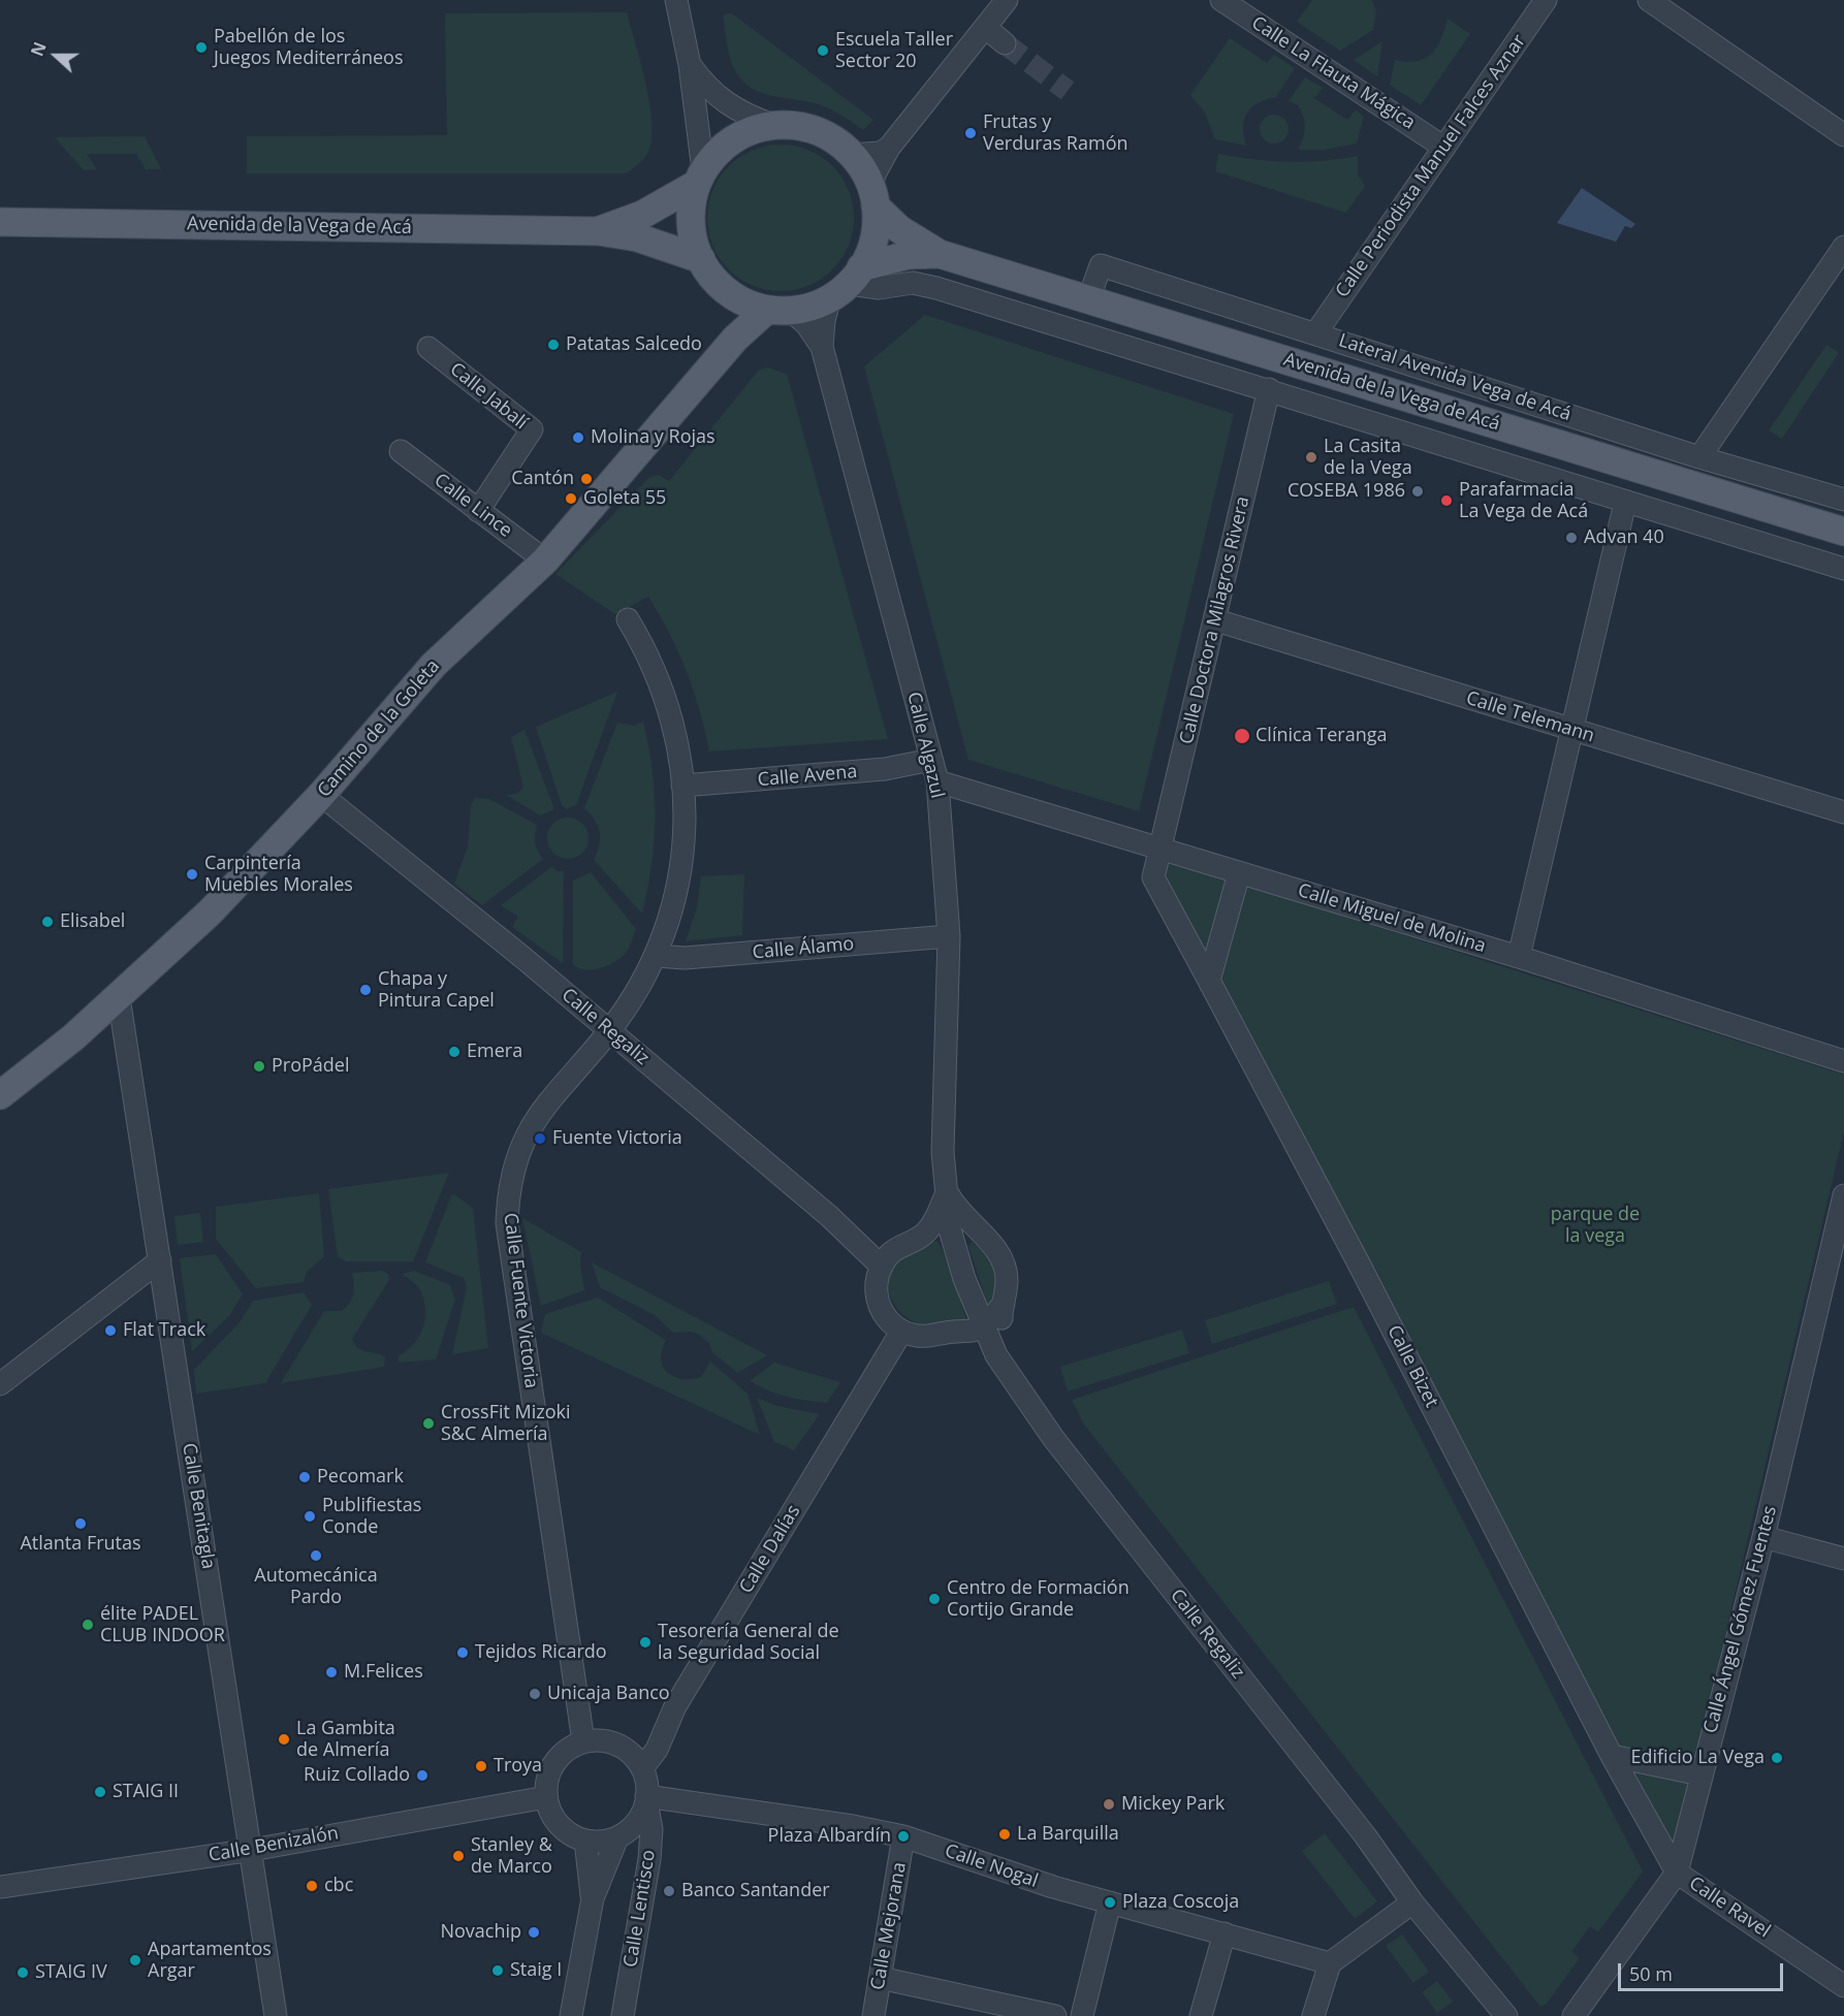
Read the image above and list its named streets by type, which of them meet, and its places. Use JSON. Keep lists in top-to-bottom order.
{
  "streets": {
    "main road": ["Avenida de la Vega de Acá", "Camino de la Goleta"],
    "street": [
      "Calle La Flauta Mágica",
      "Calle Periodista Manuel Falces Aznar",
      "Lateral Avenida Vega de Acá",
      "Calle Jabalí",
      "Calle Lince",
      "Calle Doctora Milagros Rivera",
      "Calle Telemann",
      "Calle Algazul",
      "Calle Avena",
      "Calle Miguel de Molina",
      "Calle Álamo",
      "Calle Regaliz",
      "Calle Fuente Victoria",
      "Calle Bizet",
      "Calle Benitagla",
      "Calle Dalías",
      "Calle Ángel Gómez Fuentes",
      "Calle Benizalón",
      "Calle Nogal",
      "Calle Ravel",
      "Calle Lentisco",
      "Calle Mejorana"
    ]
  },
  "crossings": [
    ["Calle La Flauta Mágica", "Calle Periodista Manuel Falces Aznar"],
    ["Calle Periodista Manuel Falces Aznar", "Lateral Avenida Vega de Acá"],
    ["Avenida de la Vega de Acá", "Lateral Avenida Vega de Acá"],
    ["Avenida de la Vega de Acá", "Camino de la Goleta"],
    ["Avenida de la Vega de Acá", "Calle Algazul"],
    ["Calle Jabalí", "Calle Lince"],
    ["Calle Lince", "Camino de la Goleta"],
    ["Calle Doctora Milagros Rivera", "Calle Telemann"],
    ["Calle Doctora Milagros Rivera", "Calle Miguel de Molina"],
    ["Calle Doctora Milagros Rivera", "Calle Bizet"],
    ["Camino de la Goleta", "Calle Algazul"],
    ["Camino de la Goleta", "Calle Regaliz"],
    ["Camino de la Goleta", "Calle Benitagla"],
    ["Calle Algazul", "Calle Avena"],
    ["Calle Algazul", "Calle Miguel de Molina"],
    ["Calle Algazul", "Calle Álamo"],
    ["Calle Algazul", "Calle Regaliz"],
    ["Calle Avena", "Calle Fuente Victoria"],
    ["Calle Miguel de Molina", "Calle Bizet"],
    ["Calle Álamo", "Calle Fuente Victoria"],
    ["Calle Regaliz", "Calle Fuente Victoria"],
    ["Calle Fuente Victoria", "Calle Dalías"],
    ["Calle Fuente Victoria", "Calle Benizalón"],
    ["Calle Fuente Victoria", "Calle Nogal"],
    ["Calle Fuente Victoria", "Calle Lentisco"],
    ["Calle Bizet", "Calle Ángel Gómez Fuentes"],
    ["Calle Bizet", "Calle Ravel"],
    ["Calle Benitagla", "Calle Benizalón"],
    ["Calle Dalías", "Calle Benizalón"],
    ["Calle Dalías", "Calle Nogal"],
    ["Calle Dalías", "Calle Lentisco"],
    ["Calle Ángel Gómez Fuentes", "Calle Ravel"],
    ["Calle Benizalón", "Calle Nogal"],
    ["Calle Benizalón", "Calle Lentisco"],
    ["Calle Nogal", "Calle Lentisco"],
    ["Calle Nogal", "Calle Mejorana"]
  ],
  "parks": ["parque de la vega"],
  "places": [
    "Pabellón de los Juegos Mediterráneos",
    "Escuela Taller Sector 20",
    "Frutas y Verduras Ramón",
    "Patatas Salcedo",
    "Molina y Rojas",
    "La Casita de la Vega",
    "Cantón",
    "COSEBA 1986",
    "Goleta 55",
    "Parafarmacia La Vega de Acá",
    "Advan 40",
    "Clínica Teranga",
    "Carpintería Muebles Morales",
    "Elisabel",
    "Chapa y Pintura Capel",
    "Emera",
    "ProPádel",
    "Fuente Victoria",
    "Flat Track",
    "CrossFit Mizoki S&C Almería",
    "Pecomark",
    "Publifiestas Conde",
    "Atlanta Frutas",
    "Automecánica Pardo",
    "Centro de Formación Cortijo Grande",
    "élite PADEL CLUB INDOOR",
    "Tesorería General de la Seguridad Social",
    "Tejidos Ricardo",
    "M.Felices",
    "Unicaja Banco",
    "La Gambita de Almería",
    "Edificio La Vega",
    "Troya",
    "Ruiz Collado",
    "STAIG II",
    "Mickey Park",
    "La Barquilla",
    "Plaza Albardín",
    "Stanley & de Marco",
    "cbc",
    "Banco Santander",
    "Plaza Coscoja",
    "Novachip",
    "Apartamentos Argar",
    "Staig I",
    "STAIG IV"
  ],
  "scale_bar": "50 m",
  "north": "left"
}
